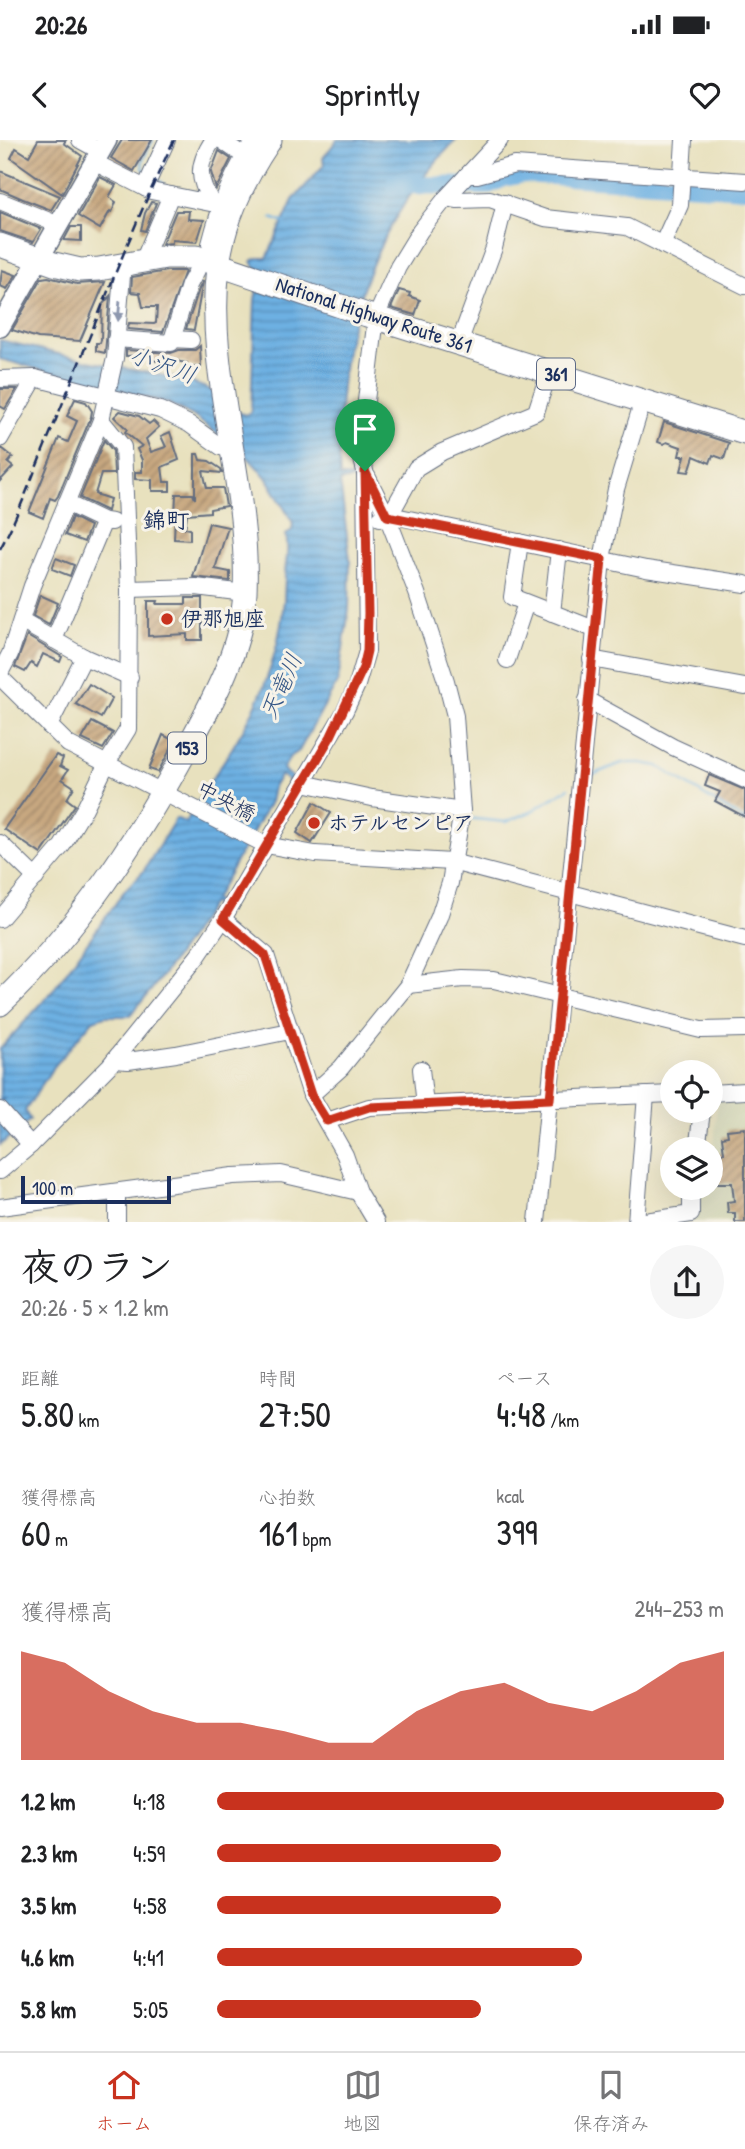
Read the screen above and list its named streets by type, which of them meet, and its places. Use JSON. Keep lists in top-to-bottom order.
{
  "streets": {
    "highway": ["National Highway Route 361", "361", "153"],
    "street": ["中央橋"]
  },
  "crossings": [
    ["National Highway Route 361", "153"],
    ["153", "中央橋"]
  ],
  "districts": ["錦町"],
  "water": ["小沢川", "天竜川"],
  "places": ["伊那旭座", "ホテルセンピア"],
  "scale_bar": "100 m",
  "page": {
    "status": "20:26",
    "header": "Sprintly",
    "scale": "100 m",
    "heading": ["夜のラン", "20:26 · 5 × 1.2 km"],
    "stats": [
      ["距離", "5.80 km"],
      ["時間", "27:50"],
      ["ペース", "4:48 /km"],
      ["獲得標高", "60 m"],
      ["心拍数", "161 bpm"],
      ["kcal", "399"]
    ],
    "chart": ["獲得標高", "244–253 m"],
    "list": [
      {
        "name": "1.2 km",
        "note": "4:18"
      },
      {
        "name": "2.3 km",
        "note": "4:59"
      },
      {
        "name": "3.5 km",
        "note": "4:58"
      },
      {
        "name": "4.6 km",
        "note": "4:41"
      },
      {
        "name": "5.8 km",
        "note": "5:05"
      }
    ],
    "tabs": ["ホーム", "地図", "保存済み"]
  }
}
